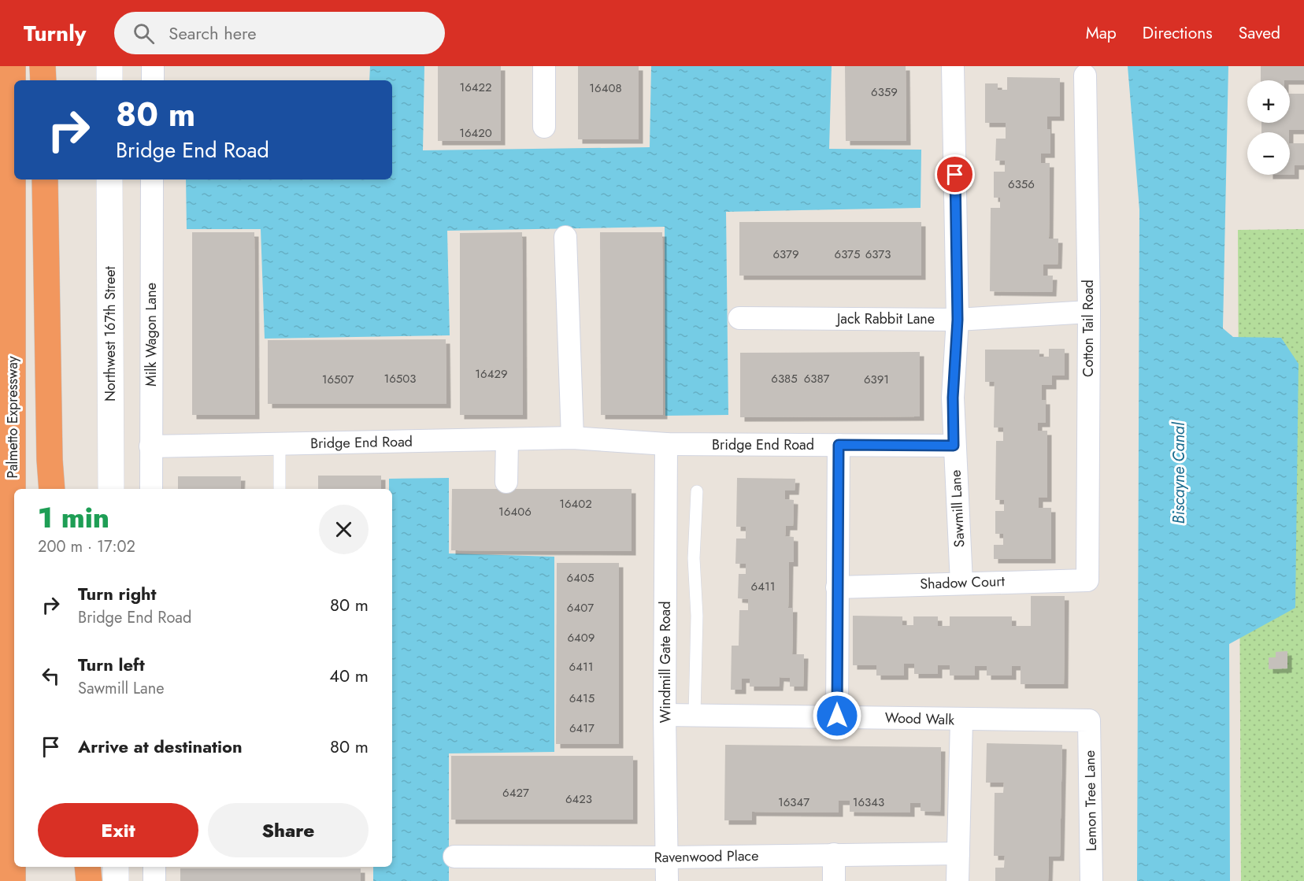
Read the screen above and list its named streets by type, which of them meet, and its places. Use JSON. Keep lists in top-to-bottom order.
{
  "streets": {
    "highway": ["Palmetto Expressway"],
    "street": [
      "Jack Rabbit Lane",
      "Cotton Tail Road",
      "Northwest 167th Street",
      "Milk Wagon Lane",
      "Bridge End Road",
      "Sawmill Lane",
      "Shadow Court",
      "Windmill Gate Road",
      "Wood Walk",
      "Lemon Tree Lane",
      "Ravenwood Place"
    ]
  },
  "crossings": [
    ["Jack Rabbit Lane", "Cotton Tail Road"],
    ["Jack Rabbit Lane", "Sawmill Lane"],
    ["Cotton Tail Road", "Shadow Court"],
    ["Milk Wagon Lane", "Bridge End Road"],
    ["Bridge End Road", "Sawmill Lane"],
    ["Bridge End Road", "Windmill Gate Road"],
    ["Sawmill Lane", "Shadow Court"],
    ["Windmill Gate Road", "Wood Walk"],
    ["Windmill Gate Road", "Ravenwood Place"],
    ["Wood Walk", "Lemon Tree Lane"]
  ],
  "water": ["Biscayne Canal"],
  "house_numbers": [
    "16422",
    "16408",
    "6359",
    "16420",
    "6356",
    "6379",
    "6375",
    "6373",
    "16429",
    "16503",
    "6385",
    "6387",
    "16507",
    "6391",
    "16402",
    "16406",
    "6405",
    "6411",
    "6407",
    "6409",
    "6411",
    "6415",
    "6417",
    "6427",
    "6423",
    "16347",
    "16343"
  ],
  "page": {
    "header": "Turnly",
    "search": "Search here",
    "nav": ["Map", "Directions", "Saved"],
    "map_buttons": ["+", "−"],
    "turn": ["80 m", "Bridge End Road"],
    "heading": ["1 min", "200 m · 17:02"],
    "list": [
      {
        "name": "Turn right",
        "note": "Bridge End Road",
        "value": "80 m"
      },
      {
        "name": "Turn left",
        "note": "Sawmill Lane",
        "value": "40 m"
      },
      {
        "name": "Arrive at destination",
        "value": "80 m"
      }
    ],
    "buttons": ["Exit", "Share"]
  }
}
